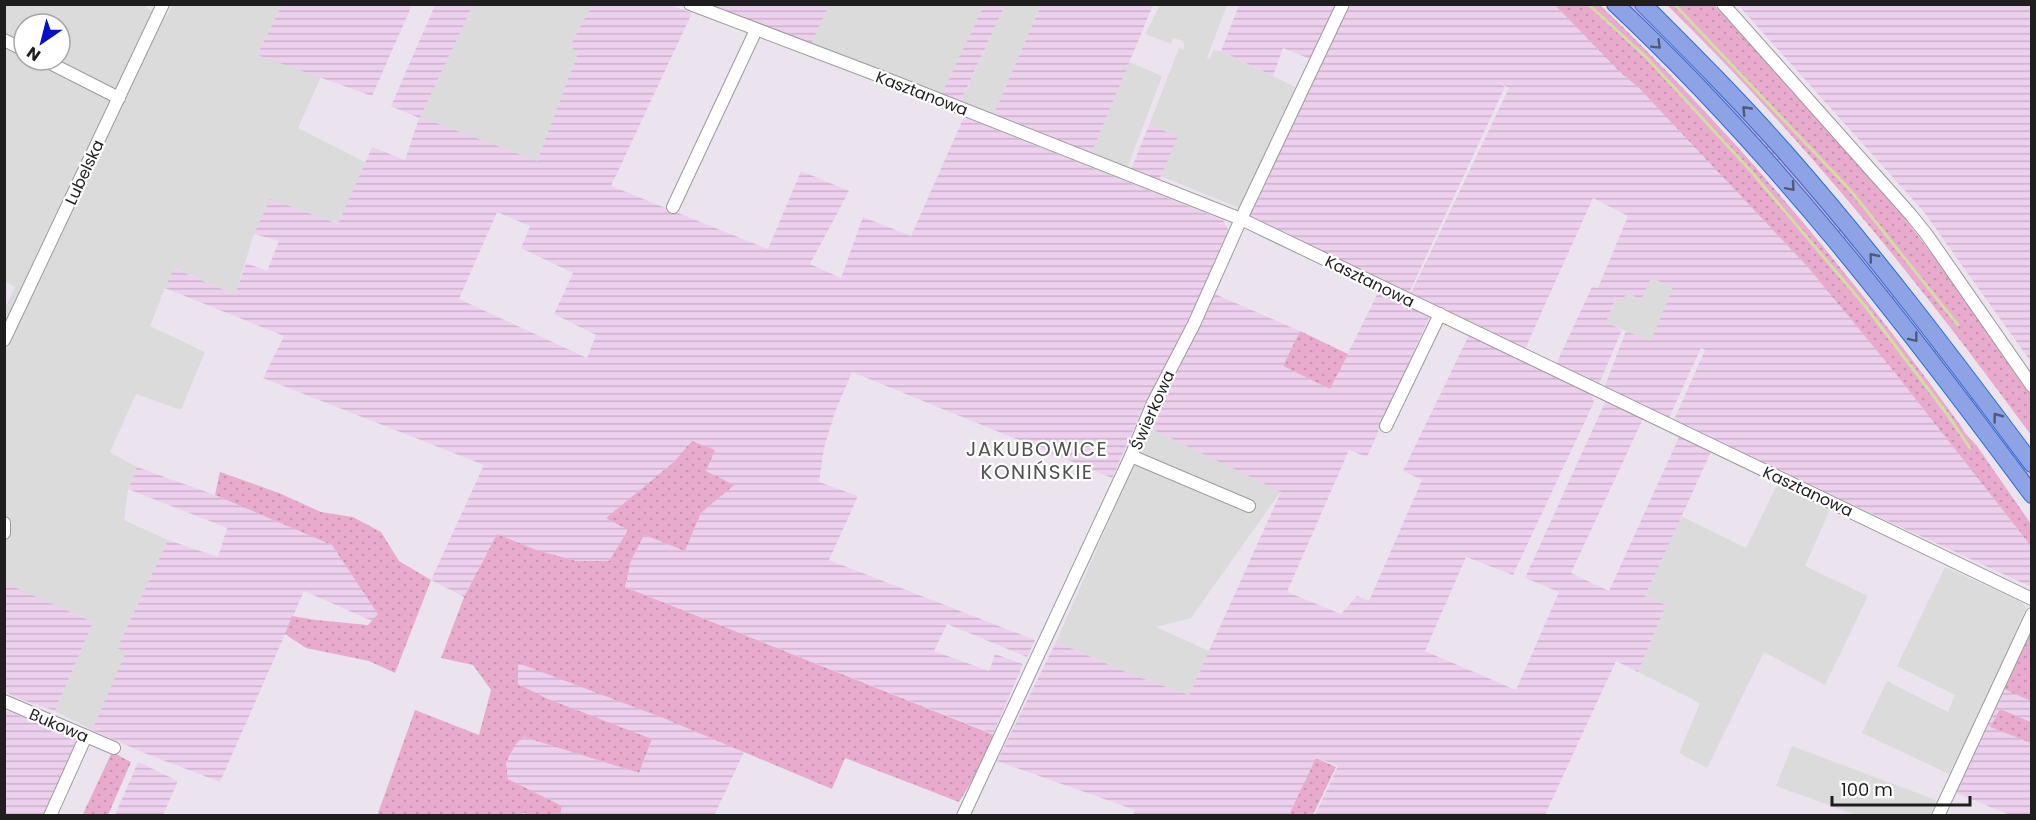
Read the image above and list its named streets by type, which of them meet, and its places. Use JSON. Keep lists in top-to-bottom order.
{
  "streets": {
    "street": [
      "Kasztanowa",
      "Lubelska",
      "Świerkowa",
      "Bukowa"
    ]
  },
  "crossings": [
    ["Kasztanowa", "Świerkowa"]
  ],
  "districts": ["JAKUBOWICE KONIŃSKIE"],
  "scale_bar": "100 m",
  "north": "bottom left"
}
